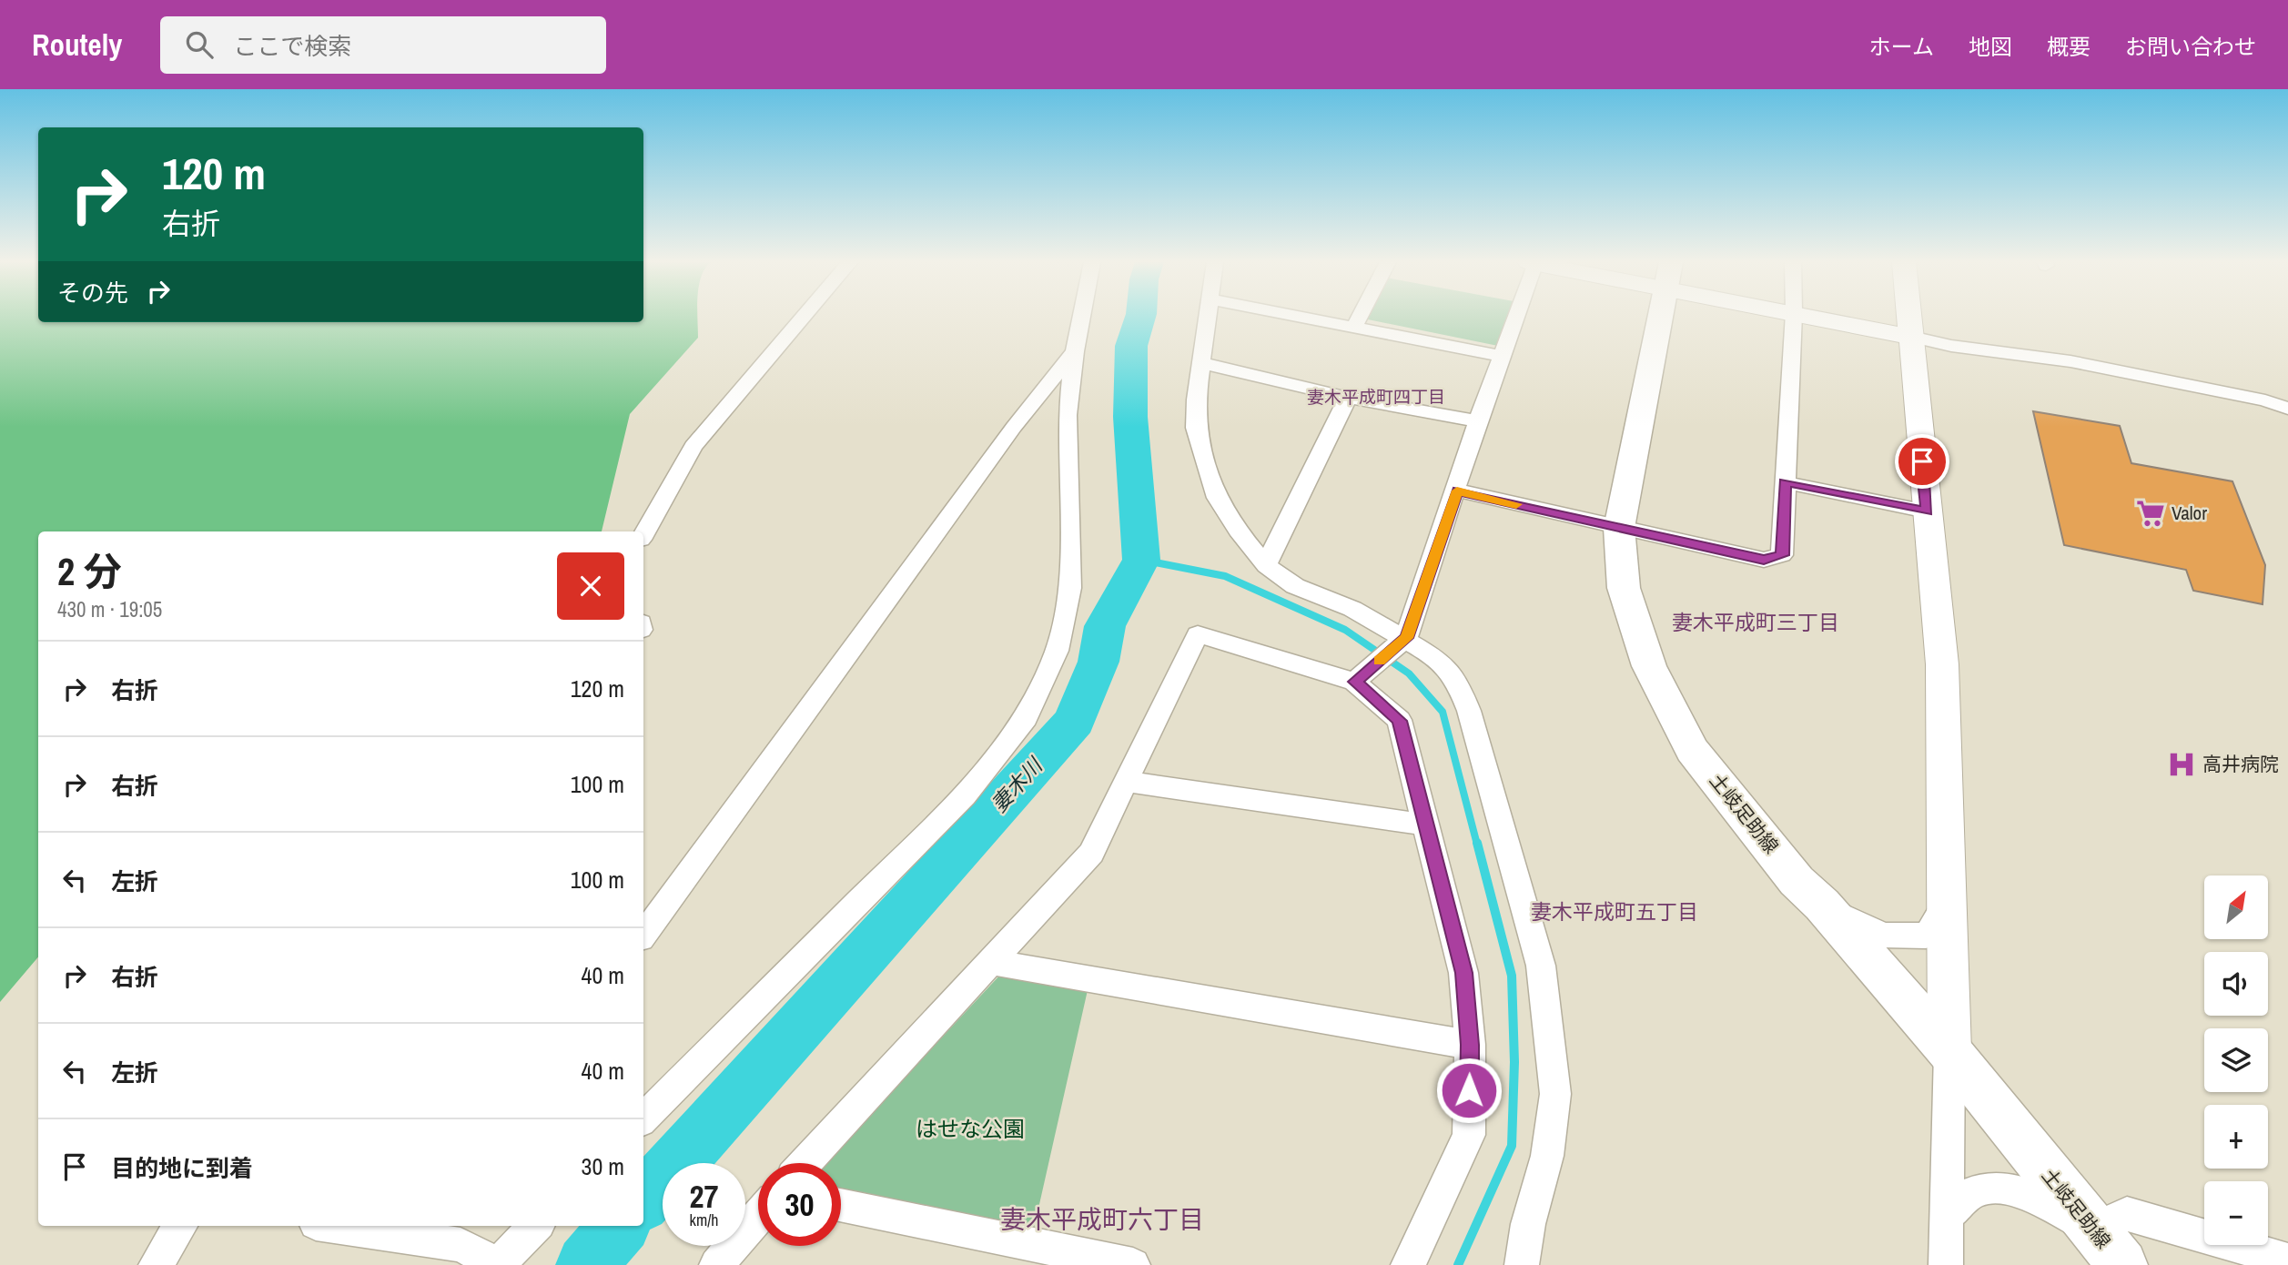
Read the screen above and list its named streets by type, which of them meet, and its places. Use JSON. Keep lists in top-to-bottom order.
{
  "streets": {
    "main road": ["土岐足助線"]
  },
  "districts": [
    "妻木平成町四丁目",
    "妻木平成町三丁目",
    "妻木平成町五丁目",
    "妻木平成町六丁目"
  ],
  "water": ["妻木川"],
  "parks": ["はせな公園"],
  "places": {
    "supermarket": ["Valor"],
    "hospital": ["高井病院"]
  },
  "north": "top right",
  "page": {
    "header": "Routely",
    "search": "ここで検索",
    "nav": [
      "ホーム",
      "地図",
      "概要",
      "お問い合わせ"
    ],
    "turn": ["120 m", "右折"],
    "then": "その先",
    "heading": ["2 分", "430 m · 19:05"],
    "list": [
      {
        "name": "右折",
        "value": "120 m"
      },
      {
        "name": "右折",
        "value": "100 m"
      },
      {
        "name": "左折",
        "value": "100 m"
      },
      {
        "name": "右折",
        "value": "40 m"
      },
      {
        "name": "左折",
        "value": "40 m"
      },
      {
        "name": "目的地に到着",
        "value": "30 m"
      }
    ],
    "map_buttons": ["+", "−"],
    "speed": "27 km/h",
    "limit": "30"
  }
}
